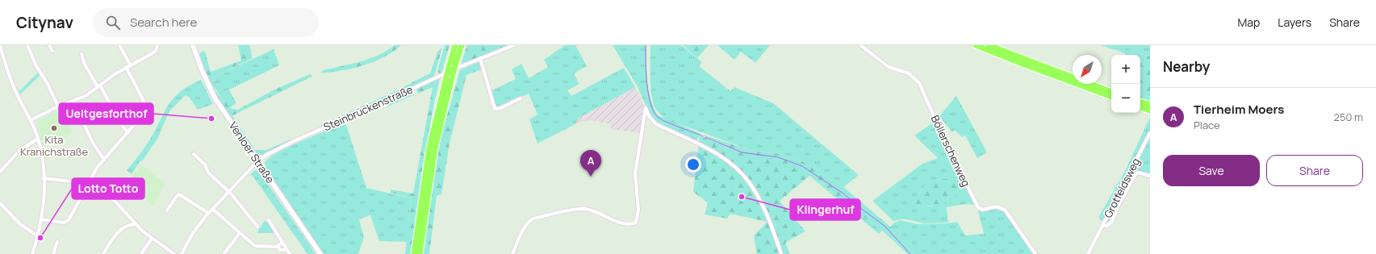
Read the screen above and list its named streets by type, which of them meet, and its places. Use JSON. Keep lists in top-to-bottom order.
{
  "streets": {
    "main road": ["Venloer Straße"],
    "street": ["Steinbrückenstraße", "Böllerschenweg", "Grotfeldsweg"]
  },
  "crossings": [
    ["Steinbrückenstraße", "Venloer Straße"]
  ],
  "places": [
    "Ueltgesforthof",
    "Kita Kranichstraße",
    "Klingerhuf",
    "Lotto Totto"
  ],
  "north": "bottom left",
  "page": {
    "header": "Citynav",
    "search": "Search here",
    "nav": ["Map", "Layers", "Share"],
    "heading": "Nearby",
    "map_buttons": ["+", "−"],
    "list": [
      {
        "mark": "A",
        "name": "Tierheim Moers",
        "note": "Place",
        "value": "250 m"
      }
    ],
    "buttons": ["Save", "Share"],
    "pins": "A"
  }
}
